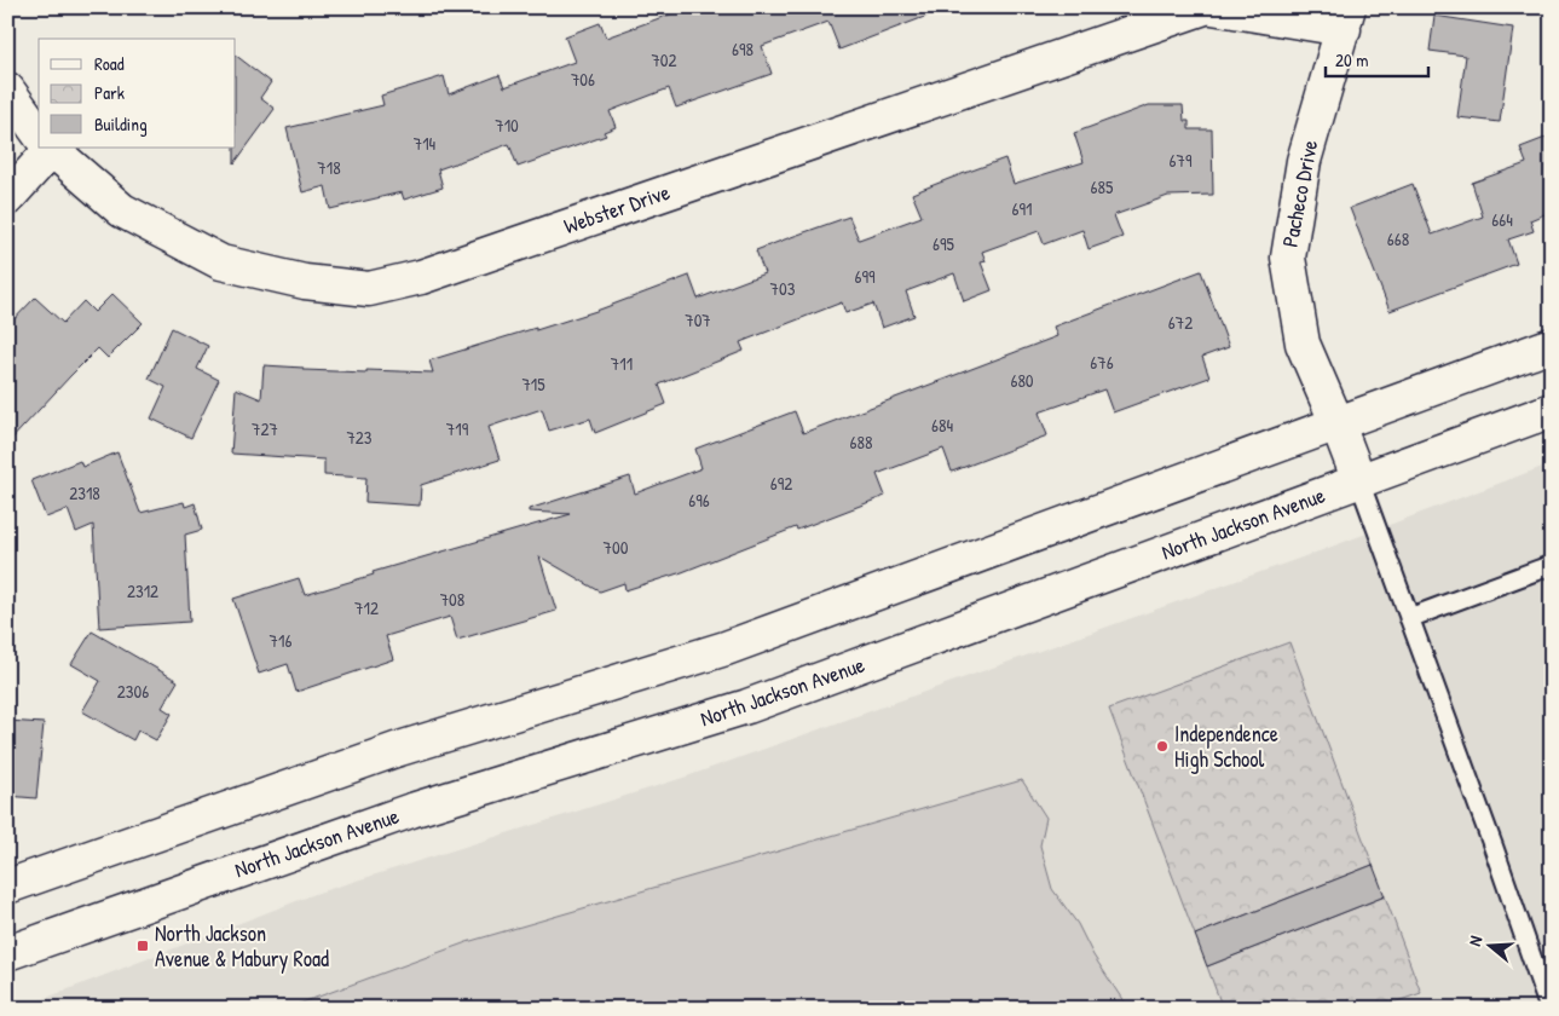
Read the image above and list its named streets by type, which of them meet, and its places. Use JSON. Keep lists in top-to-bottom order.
{
  "streets": {
    "main road": ["Pacheco Drive", "Webster Drive", "North Jackson Avenue"]
  },
  "crossings": [
    ["Pacheco Drive", "North Jackson Avenue"]
  ],
  "places": {
    "other": ["Independence High School"],
    "transit": ["North Jackson Avenue & Mabury Road"]
  },
  "house_numbers": [
    "698",
    "702",
    "706",
    "710",
    "714",
    "679",
    "718",
    "685",
    "691",
    "664",
    "668",
    "695",
    "699",
    "703",
    "707",
    "672",
    "676",
    "711",
    "680",
    "715",
    "684",
    "727",
    "719",
    "723",
    "688",
    "692",
    "2318",
    "696",
    "700",
    "2312",
    "708",
    "712",
    "716",
    "2306"
  ],
  "legend": ["Road", "Park", "Building"],
  "scale_bar": "20 m",
  "north": "left"
}
